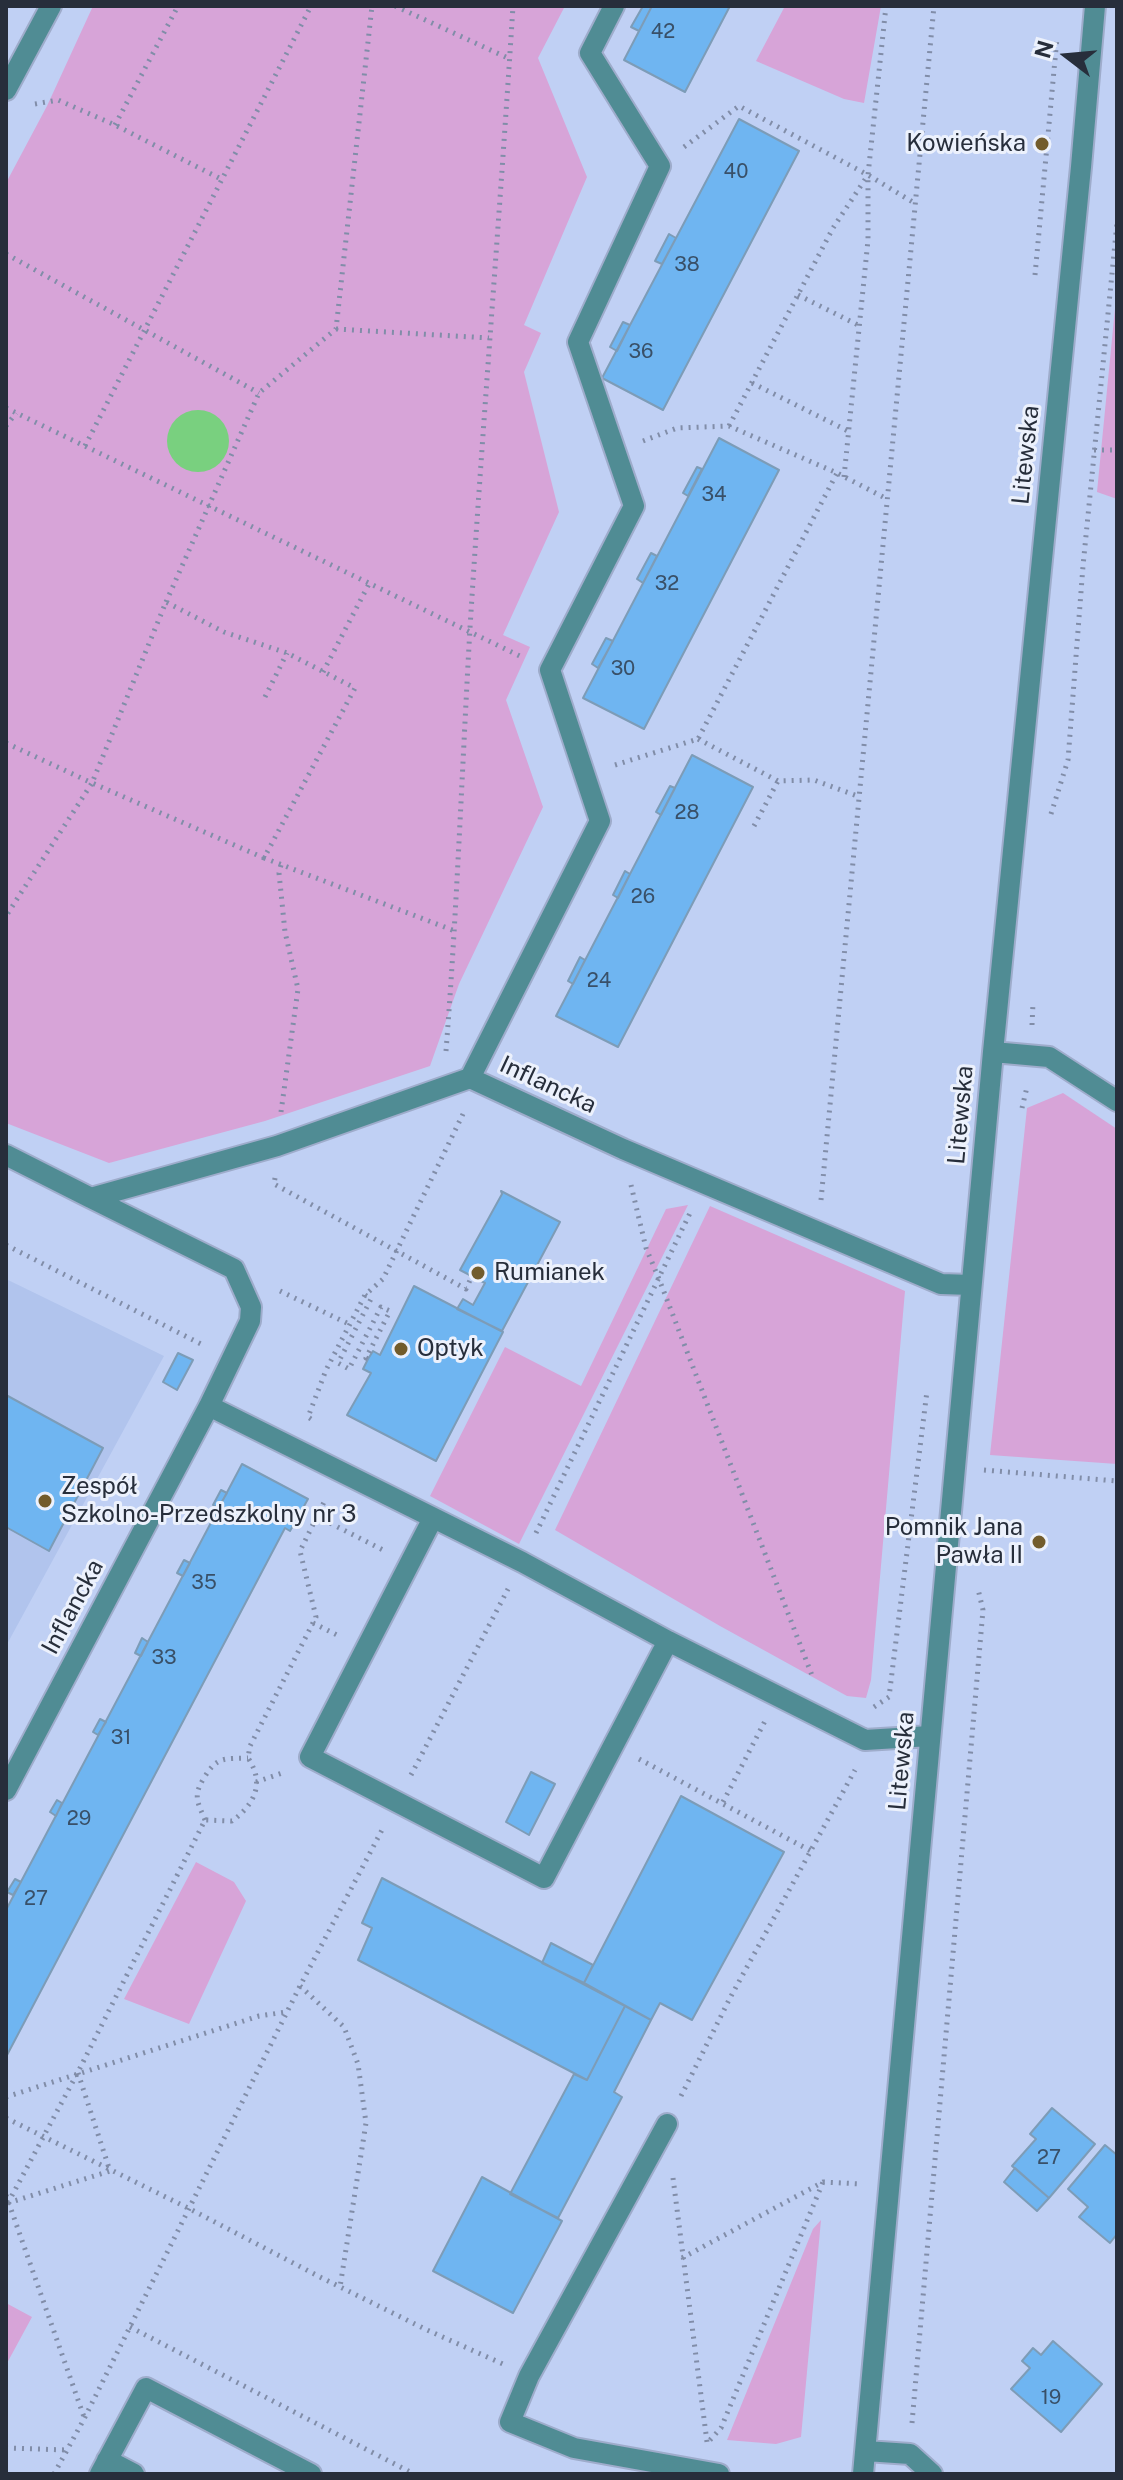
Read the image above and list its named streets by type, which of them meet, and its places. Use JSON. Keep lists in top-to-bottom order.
{
  "streets": {
    "street": ["Litewska", "Inflancka"]
  },
  "crossings": [
    ["Litewska", "Inflancka"]
  ],
  "places": [
    "Kowieńska",
    "Rumianek",
    "Optyk",
    "Zespół Szkolno-Przedszkolny nr 3",
    "Pomnik Jana Pawła II"
  ],
  "house_numbers": [
    "42",
    "40",
    "38",
    "36",
    "34",
    "32",
    "30",
    "28",
    "26",
    "24",
    "35",
    "33",
    "31",
    "29",
    "27",
    "27",
    "19"
  ],
  "north": "left"
}
